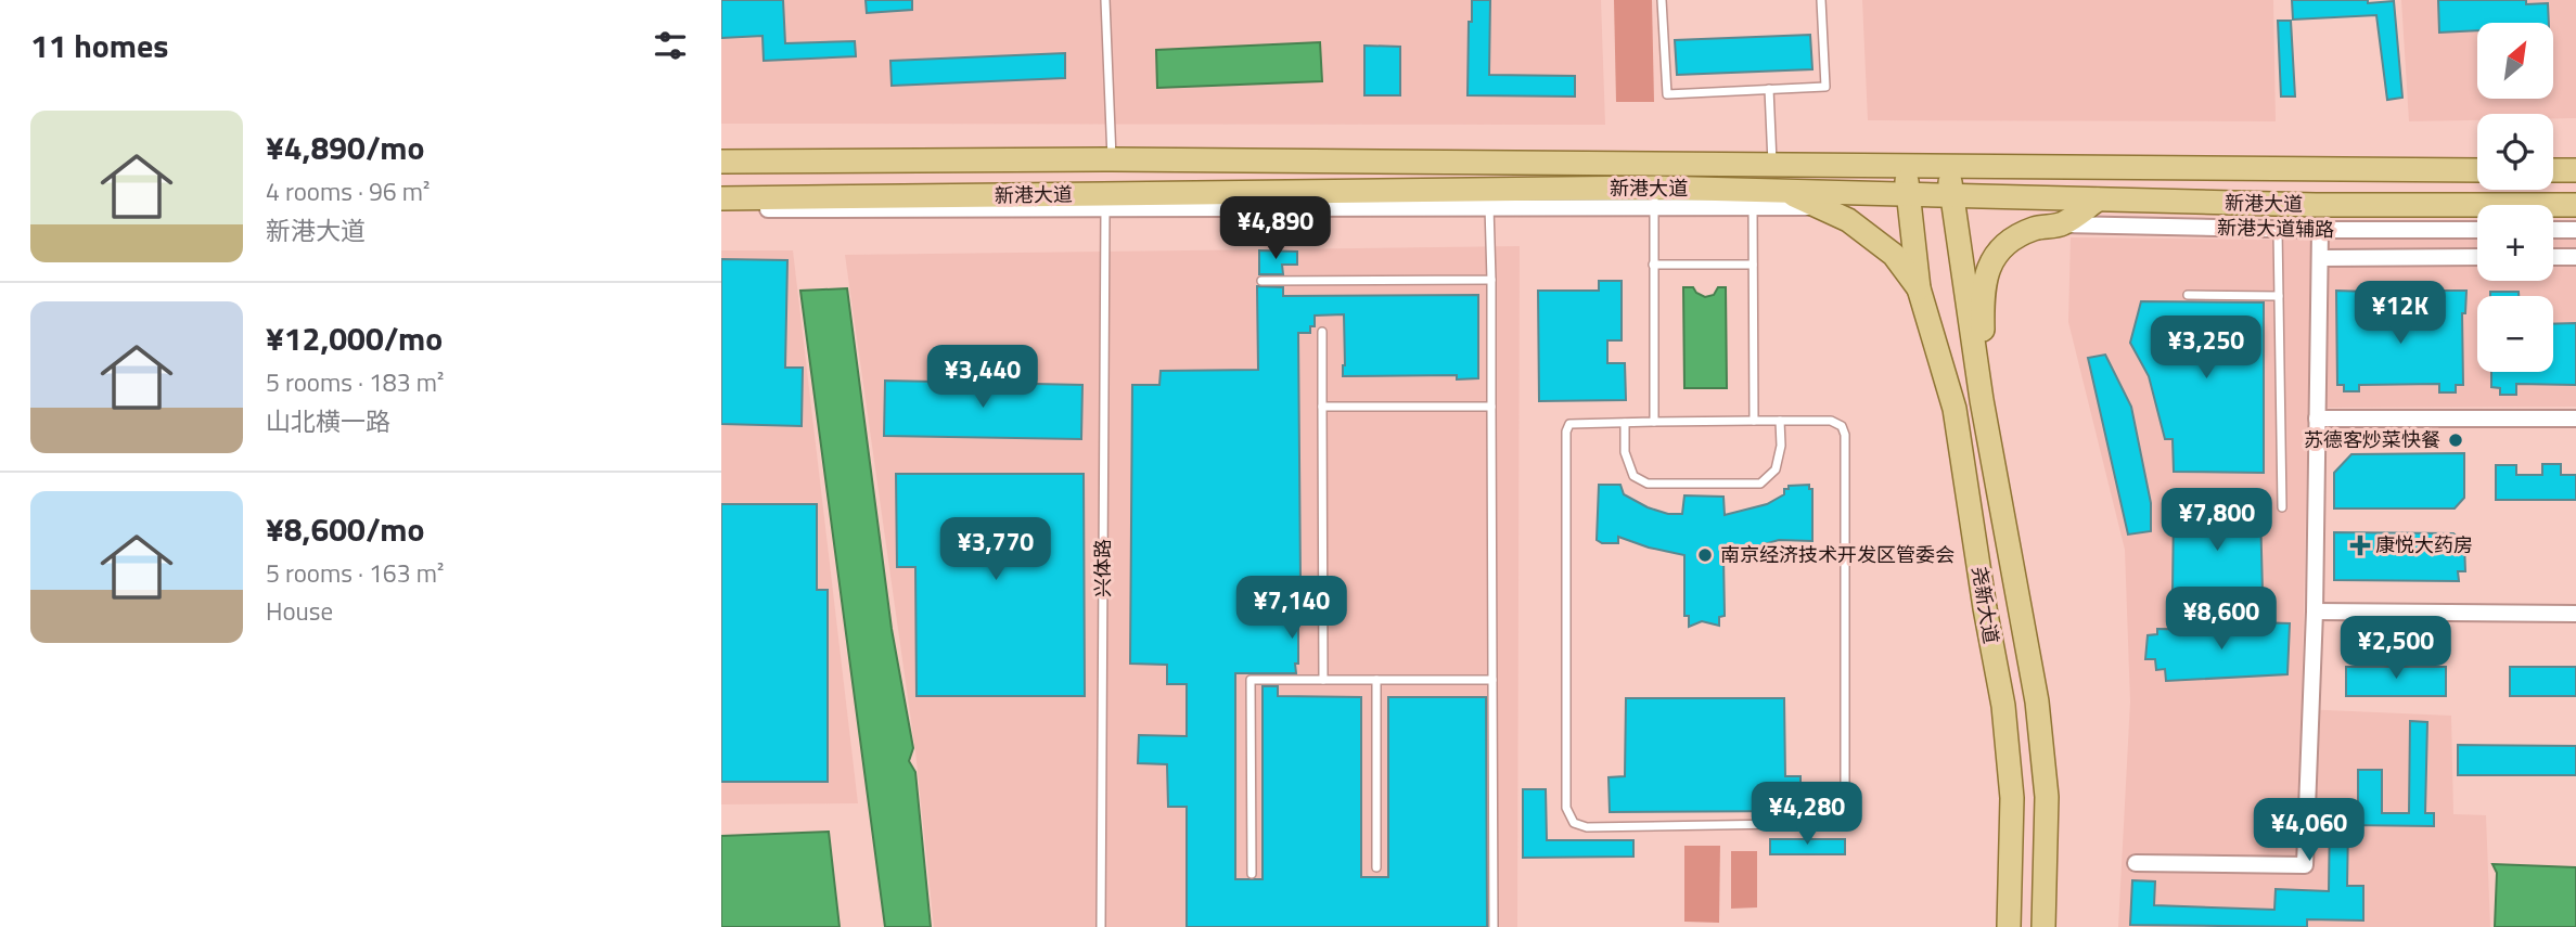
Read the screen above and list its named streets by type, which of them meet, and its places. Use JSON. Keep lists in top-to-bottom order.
{
  "streets": {
    "main road": ["新港大道", "尧新大道"],
    "street": ["新港大道辅路"],
    "lane": ["兴体路"]
  },
  "crossings": [
    ["新港大道", "尧新大道"],
    ["新港大道辅路", "尧新大道"]
  ],
  "places": {
    "other": ["苏德客炒菜快餐", "南京经济技术开发区管委会"],
    "health": ["康悦大药房"]
  },
  "north": "top right",
  "page": {
    "heading": "11 homes",
    "map_buttons": ["+", "−"],
    "list": [
      {
        "name": "¥4,890/mo",
        "note": "4 rooms · 96 m² · 新港大道"
      },
      {
        "name": "¥12,000/mo",
        "note": "5 rooms · 183 m² · 山北横一路"
      },
      {
        "name": "¥8,600/mo",
        "note": "5 rooms · 163 m² · House"
      }
    ],
    "price": [
      "¥4,890",
      "¥12K",
      "¥3,250",
      "¥3,440",
      "¥7,800",
      "¥3,770",
      "¥7,140",
      "¥8,600",
      "¥2,500",
      "¥4,280",
      "¥4,060"
    ]
  }
}
